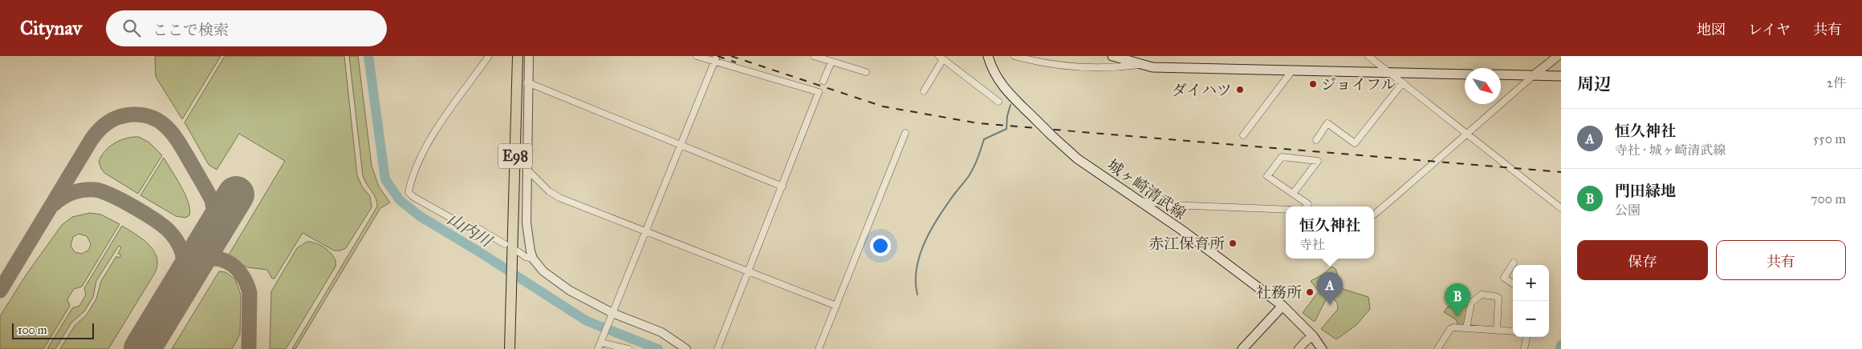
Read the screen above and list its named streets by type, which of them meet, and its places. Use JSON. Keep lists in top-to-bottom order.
{
  "streets": {
    "main road": ["E98", "城ヶ崎清武線"]
  },
  "water": ["山内川"],
  "places": [
    "ジョイフル",
    "ダイハツ",
    "赤江保育所",
    "社務所"
  ],
  "scale_bar": "100 m",
  "north": "bottom right",
  "page": {
    "header": "Citynav",
    "search": "ここで検索",
    "nav": ["地図", "レイヤ", "共有"],
    "heading": ["周辺", "2件"],
    "list": [
      {
        "mark": "A",
        "name": "恒久神社",
        "note": "寺社 · 城ヶ崎清武線",
        "value": "550 m"
      },
      {
        "mark": "B",
        "name": "門田緑地",
        "note": "公園",
        "value": "700 m"
      }
    ],
    "popup": ["恒久神社", "寺社"],
    "buttons": ["保存", "共有"],
    "map_buttons": ["+", "−"],
    "pins": ["A", "B"],
    "scale": "100 m"
  }
}
